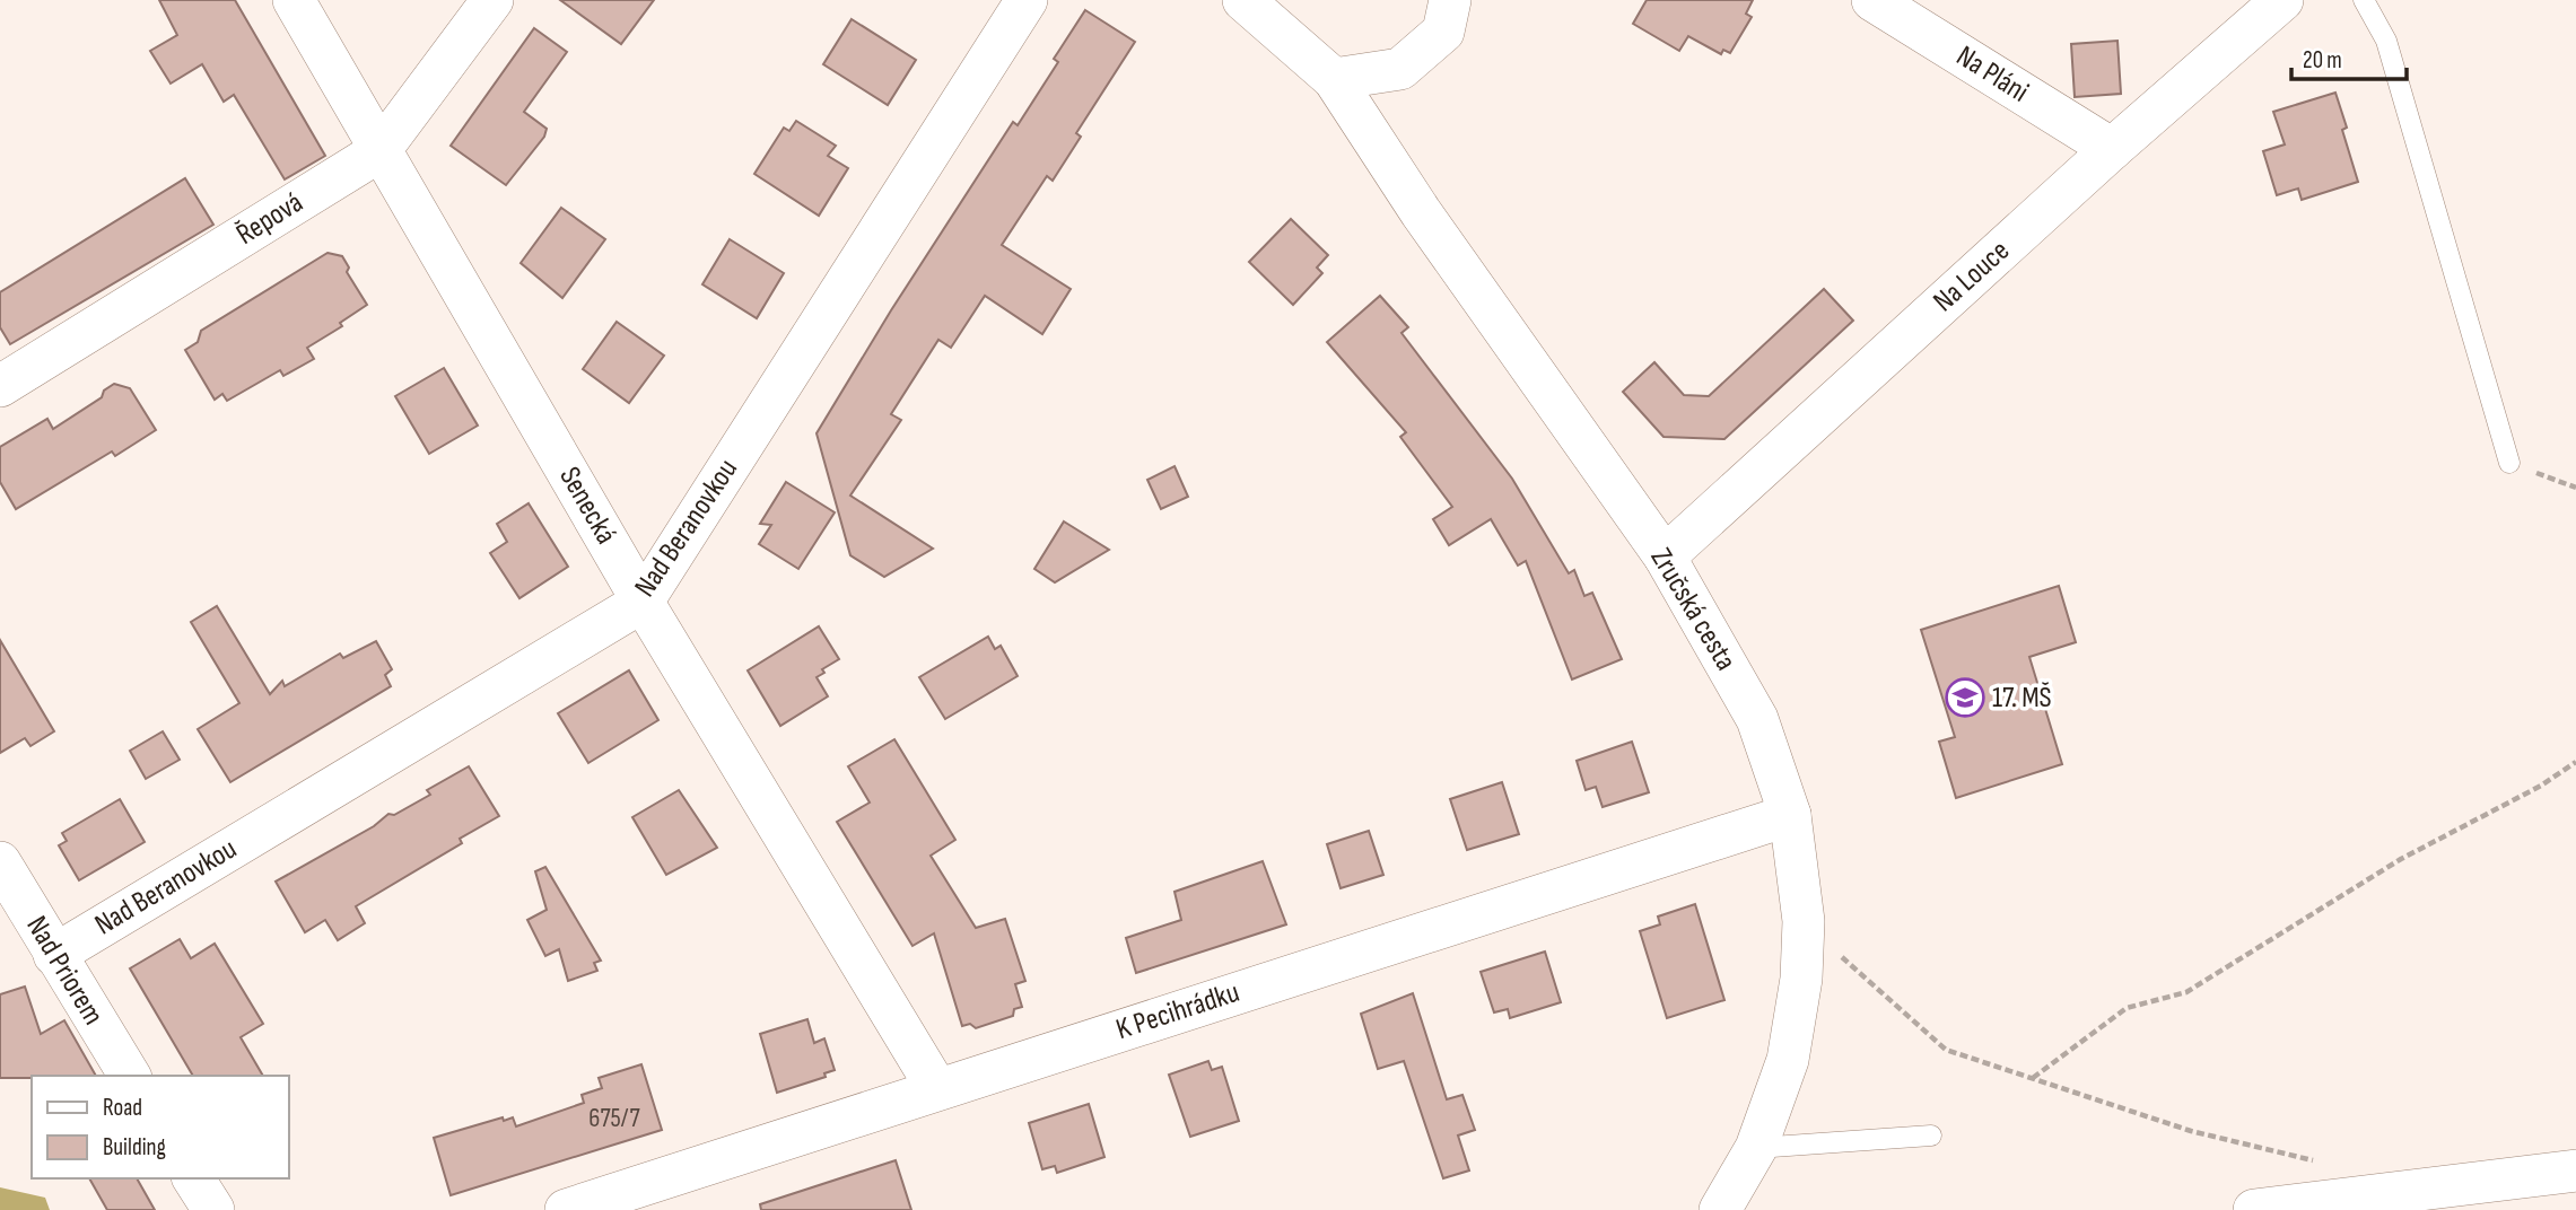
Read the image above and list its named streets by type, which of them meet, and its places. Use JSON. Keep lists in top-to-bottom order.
{
  "streets": {
    "street": [
      "Na Pláni",
      "Řepová",
      "Na Louce",
      "Senecká",
      "Nad Beranovkou",
      "Zručská cesta",
      "Nad Priorem",
      "K Pecihrádku"
    ]
  },
  "crossings": [
    ["Na Pláni", "Na Louce"],
    ["Řepová", "Senecká"],
    ["Na Louce", "Zručská cesta"],
    ["Senecká", "Nad Beranovkou"],
    ["Senecká", "K Pecihrádku"],
    ["Nad Beranovkou", "Nad Priorem"],
    ["Zručská cesta", "K Pecihrádku"]
  ],
  "places": {
    "school or university": ["17. MŠ"]
  },
  "house_numbers": ["675/7"],
  "legend": ["Road", "Building"],
  "scale_bar": "20 m"
}
